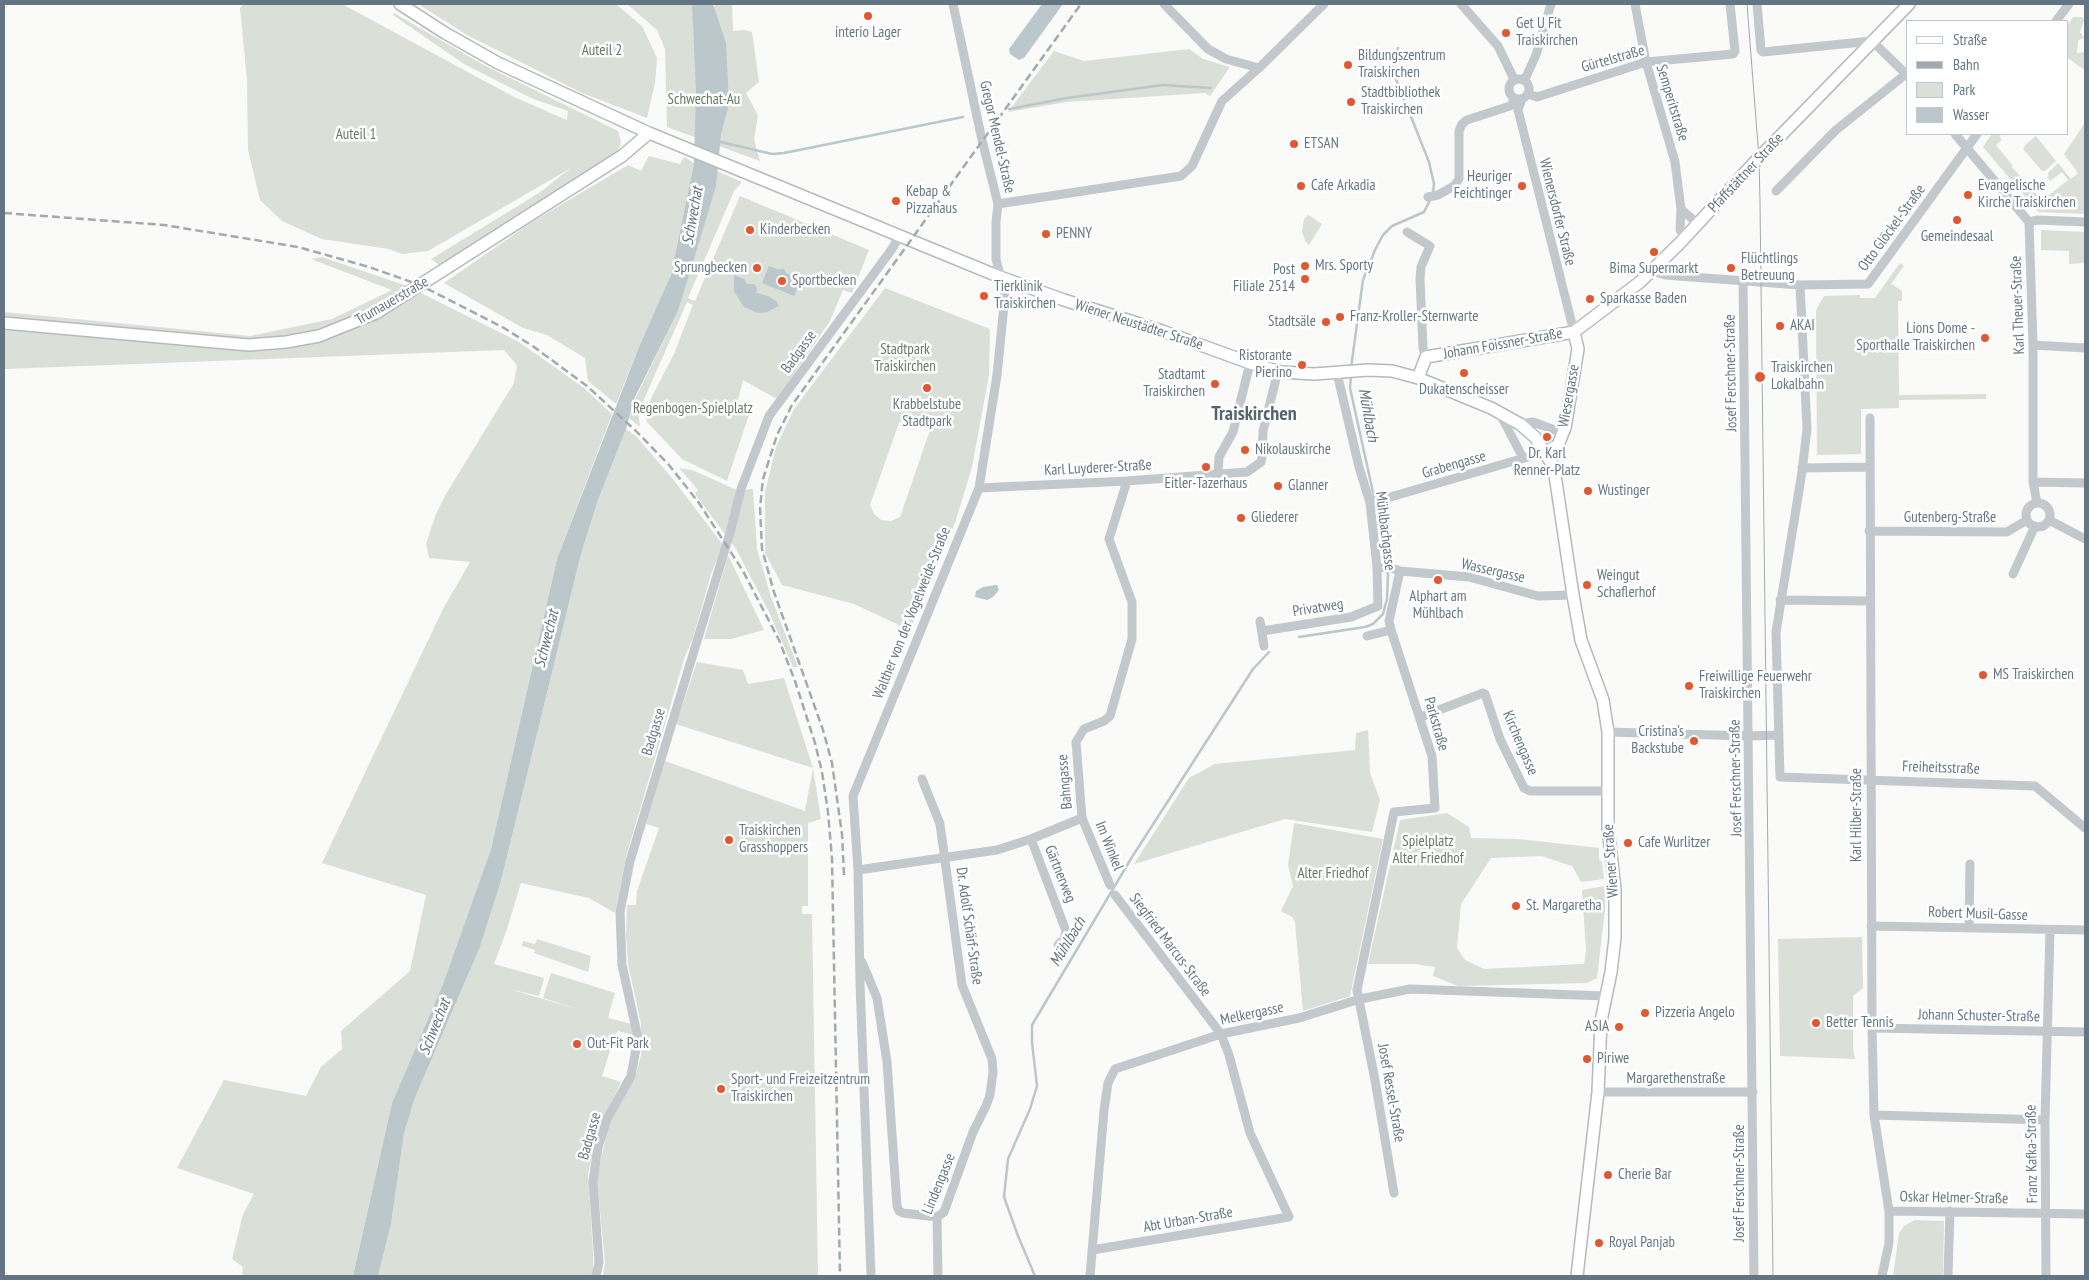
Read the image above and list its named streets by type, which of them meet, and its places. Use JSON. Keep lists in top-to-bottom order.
{
  "streets": {
    "main road": [
      "Pfaffstättner Straße",
      "Trumauerstraße",
      "Wiener Neustädter Straße",
      "Johann Foissner-Straße",
      "Wiesergasse",
      "Wiener Straße"
    ],
    "street": [
      "Gürtelstraße",
      "Semperitstraße",
      "Gregor Mendel-Straße",
      "Wienersdorfer Straße",
      "Otto Glöckel-Straße",
      "Karl Theuer-Straße",
      "Badgasse",
      "Josef Ferschner-Straße",
      "Grabengasse",
      "Karl Luyderer-Straße",
      "Gutenberg-Straße",
      "Mühlbachgasse",
      "Wassergasse",
      "Privatweg",
      "Walther von der Vogelweide-Straße",
      "Parkstraße",
      "Kirchengasse",
      "Freiheitsstraße",
      "Bahngasse",
      "Karl Hilber-Straße",
      "Im Winkel",
      "Gärtnerweg",
      "Robert Musil-Gasse",
      "Dr. Adolf Schärf-Straße",
      "Siegfried Marcus-Straße",
      "Melkergasse",
      "Johann Schuster-Straße",
      "Margarethenstraße",
      "Josef Ressel-Straße",
      "Franz Kafka-Straße",
      "Lindengasse",
      "Oskar Helmer-Straße",
      "Abt Urban-Straße"
    ]
  },
  "crossings": [
    ["Gürtelstraße", "Semperitstraße"],
    ["Gürtelstraße", "Wienersdorfer Straße"],
    ["Semperitstraße", "Pfaffstättner Straße"],
    ["Gregor Mendel-Straße", "Wiener Neustädter Straße"],
    ["Gregor Mendel-Straße", "Walther von der Vogelweide-Straße"],
    ["Pfaffstättner Straße", "Wienersdorfer Straße"],
    ["Pfaffstättner Straße", "Otto Glöckel-Straße"],
    ["Pfaffstättner Straße", "Johann Foissner-Straße"],
    ["Pfaffstättner Straße", "Wiesergasse"],
    ["Wienersdorfer Straße", "Johann Foissner-Straße"],
    ["Wienersdorfer Straße", "Wiesergasse"],
    ["Otto Glöckel-Straße", "Josef Ferschner-Straße"],
    ["Trumauerstraße", "Wiener Neustädter Straße"],
    ["Karl Theuer-Straße", "Gutenberg-Straße"],
    ["Wiener Neustädter Straße", "Johann Foissner-Straße"],
    ["Wiener Neustädter Straße", "Badgasse"],
    ["Wiener Neustädter Straße", "Wiesergasse"],
    ["Wiener Neustädter Straße", "Grabengasse"],
    ["Wiener Neustädter Straße", "Karl Luyderer-Straße"],
    ["Wiener Neustädter Straße", "Mühlbachgasse"],
    ["Wiener Neustädter Straße", "Walther von der Vogelweide-Straße"],
    ["Wiener Neustädter Straße", "Wiener Straße"],
    ["Johann Foissner-Straße", "Wiesergasse"],
    ["Josef Ferschner-Straße", "Margarethenstraße"],
    ["Wiesergasse", "Grabengasse"],
    ["Wiesergasse", "Wiener Straße"],
    ["Grabengasse", "Mühlbachgasse"],
    ["Grabengasse", "Wiener Straße"],
    ["Karl Luyderer-Straße", "Walther von der Vogelweide-Straße"],
    ["Karl Luyderer-Straße", "Bahngasse"],
    ["Gutenberg-Straße", "Karl Hilber-Straße"],
    ["Mühlbachgasse", "Wassergasse"],
    ["Mühlbachgasse", "Privatweg"],
    ["Mühlbachgasse", "Parkstraße"],
    ["Wassergasse", "Wiener Straße"],
    ["Walther von der Vogelweide-Straße", "Bahngasse"],
    ["Walther von der Vogelweide-Straße", "Lindengasse"],
    ["Parkstraße", "Kirchengasse"],
    ["Parkstraße", "Melkergasse"],
    ["Parkstraße", "Josef Ressel-Straße"],
    ["Kirchengasse", "Wiener Straße"],
    ["Freiheitsstraße", "Karl Hilber-Straße"],
    ["Bahngasse", "Im Winkel"],
    ["Bahngasse", "Gärtnerweg"],
    ["Bahngasse", "Dr. Adolf Schärf-Straße"],
    ["Karl Hilber-Straße", "Robert Musil-Gasse"],
    ["Karl Hilber-Straße", "Johann Schuster-Straße"],
    ["Karl Hilber-Straße", "Oskar Helmer-Straße"],
    ["Wiener Straße", "Melkergasse"],
    ["Wiener Straße", "Margarethenstraße"],
    ["Robert Musil-Gasse", "Franz Kafka-Straße"],
    ["Dr. Adolf Schärf-Straße", "Lindengasse"],
    ["Siegfried Marcus-Straße", "Melkergasse"],
    ["Siegfried Marcus-Straße", "Abt Urban-Straße"],
    ["Melkergasse", "Josef Ressel-Straße"],
    ["Melkergasse", "Abt Urban-Straße"],
    ["Johann Schuster-Straße", "Franz Kafka-Straße"],
    ["Franz Kafka-Straße", "Oskar Helmer-Straße"]
  ],
  "districts": ["Traiskirchen"],
  "water": ["Schwechat", "Mühlbach"],
  "parks": [
    "Auteil 2",
    "Schwechat-Au",
    "Auteil 1",
    "Stadtpark Traiskirchen",
    "Regenbogen-Spielplatz",
    "Spielplatz Alter Friedhof",
    "Alter Friedhof"
  ],
  "places": [
    "interio Lager",
    "Get U Fit Traiskirchen",
    "Bildungszentrum Traiskirchen",
    "Stadtbibliothek Traiskirchen",
    "ETSAN",
    "Cafe Arkadia",
    "Heuriger Feichtinger",
    "Evangelische Kirche Traiskirchen",
    "Kebap & Pizzahaus",
    "Gemeindesaal",
    "Kinderbecken",
    "PENNY",
    "Bima Supermarkt",
    "Mrs. Sporty",
    "Sprungbecken",
    "Flüchtlings Betreuung",
    "Post Filiale 2514",
    "Sportbecken",
    "Tierklinik Traiskirchen",
    "Sparkasse Baden",
    "Franz-Kroller-Sternwarte",
    "Stadtsäle",
    "AKAI",
    "Lions Dome - Sporthalle Traiskirchen",
    "Ristorante Pierino",
    "Dukatenscheisser",
    "Traiskirchen Lokalbahn",
    "Stadtamt Traiskirchen",
    "Krabbelstube Stadtpark",
    "Dr. Karl Renner-Platz",
    "Nikolauskirche",
    "Eitler-Tazerhaus",
    "Glanner",
    "Wustinger",
    "Gliederer",
    "Alphart am Mühlbach",
    "Weingut Schaflerhof",
    "MS Traiskirchen",
    "Freiwillige Feuerwehr Traiskirchen",
    "Cristina’s Backstube",
    "Traiskirchen Grasshoppers",
    "Cafe Wurlitzer",
    "St. Margaretha",
    "Pizzeria Angelo",
    "Better Tennis",
    "ASIA",
    "Out-Fit Park",
    "Piriwe",
    "Sport- und Freizeitzentrum Traiskirchen",
    "Cherie Bar",
    "Royal Panjab"
  ],
  "legend": [
    "Straße",
    "Bahn",
    "Park",
    "Wasser"
  ]
}
